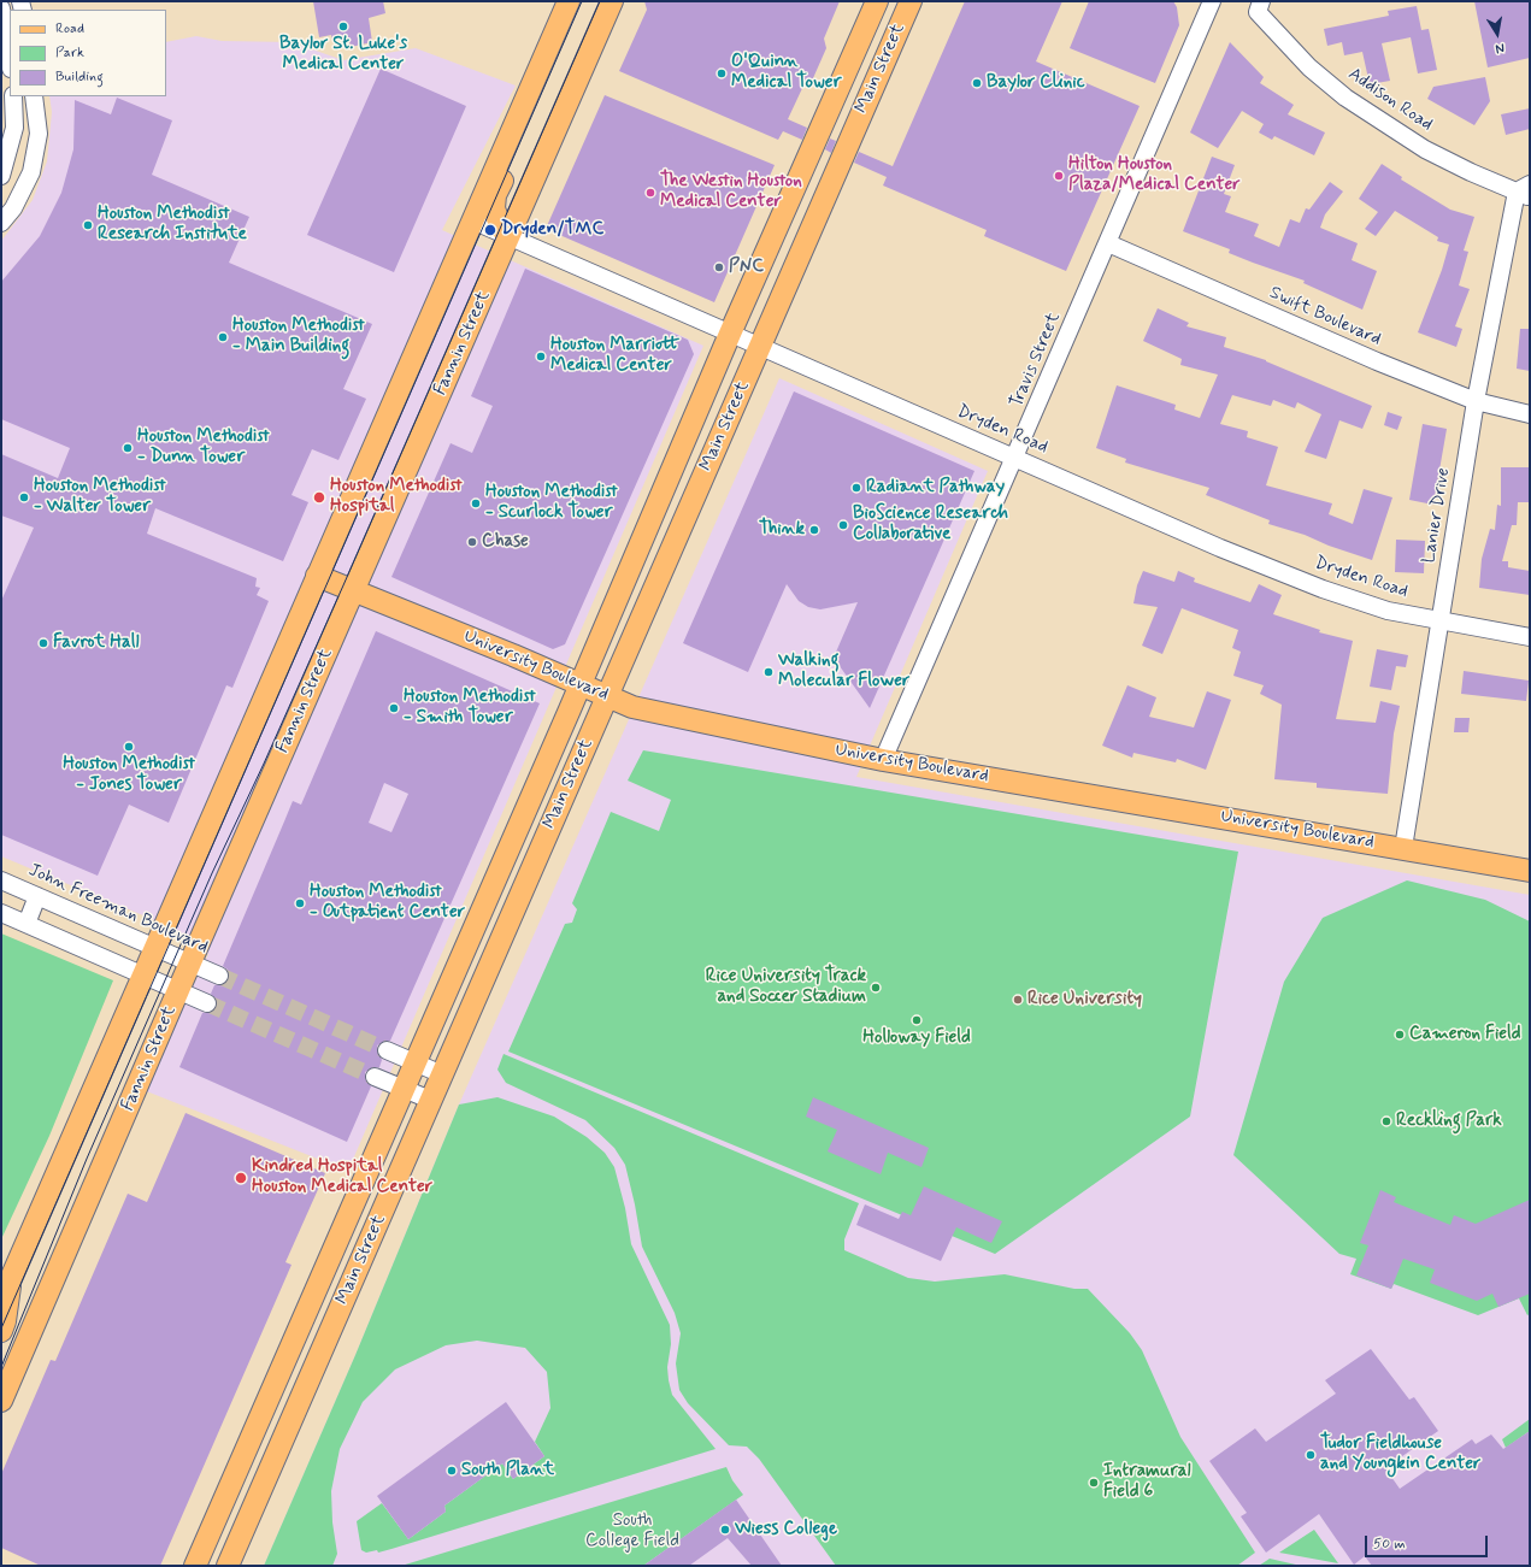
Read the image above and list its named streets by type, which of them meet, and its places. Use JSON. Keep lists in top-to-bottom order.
{
  "streets": {
    "main road": ["Main Street", "Fannin Street", "University Boulevard"],
    "street": [
      "Addison Road",
      "Swift Boulevard",
      "Travis Street",
      "Dryden Road",
      "Lanier Drive",
      "John Freeman Boulevard"
    ]
  },
  "crossings": [
    ["Main Street", "Dryden Road"],
    ["Main Street", "University Boulevard"],
    ["Addison Road", "Lanier Drive"],
    ["Swift Boulevard", "Travis Street"],
    ["Swift Boulevard", "Lanier Drive"],
    ["Fannin Street", "Dryden Road"],
    ["Fannin Street", "University Boulevard"],
    ["Fannin Street", "John Freeman Boulevard"],
    ["Travis Street", "Dryden Road"],
    ["Travis Street", "University Boulevard"],
    ["Dryden Road", "Lanier Drive"],
    ["Lanier Drive", "University Boulevard"]
  ],
  "parks": ["South College Field"],
  "places": [
    "Baylor St. Luke's Medical Center",
    "O'Quinn Medical Tower",
    "Baylor Clinic",
    "Hilton Houston Plaza/Medical Center",
    "The Westin Houston Medical Center",
    "Houston Methodist Research Institute",
    "Dryden/TMC",
    "PNC",
    "Houston Methodist - Main Building",
    "Houston Marriott Medical Center",
    "Houston Methodist - Dunn Tower",
    "Radiant Pathway",
    "Houston Methodist - Walter Tower",
    "Houston Methodist Hospital",
    "Houston Methodist - Scurlock Tower",
    "BioScience Research Collaborative",
    "Think",
    "Chase",
    "Favrot Hall",
    "Walking Molecular Flower",
    "Houston Methodist - Smith Tower",
    "Houston Methodist - Jones Tower",
    "Houston Methodist - Outpatient Center",
    "Rice University Track and Soccer Stadium",
    "Rice University",
    "Holloway Field",
    "Cameron Field",
    "Reckling Park",
    "Kindred Hospital Houston Medical Center",
    "Tudor Fieldhouse and Youngkin Center",
    "South Plant",
    "Intramural Field 6",
    "Wiess College"
  ],
  "legend": ["Road", "Park", "Building"],
  "scale_bar": "50 m",
  "north": "bottom"
}
